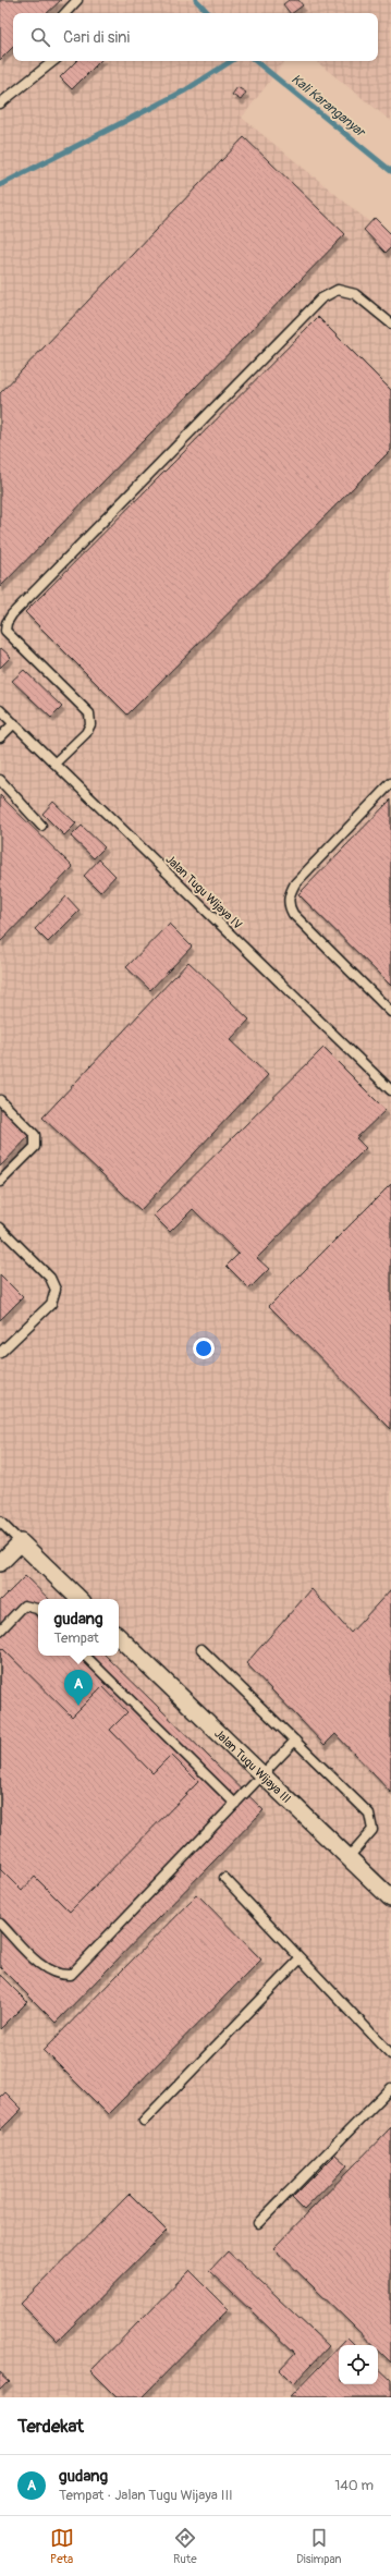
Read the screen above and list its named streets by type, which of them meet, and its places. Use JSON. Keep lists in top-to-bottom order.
{
  "streets": {
    "street": ["Jalan Tugu Wijaya III"],
    "lane": ["Jalan Tugu Wijaya IV"]
  },
  "water": ["Kali Karanganyar"],
  "page": {
    "search": "Cari di sini",
    "popup": ["gudang", "Tempat"],
    "pins": "A",
    "heading": "Terdekat",
    "list": [
      {
        "mark": "A",
        "name": "gudang",
        "note": "Tempat · Jalan Tugu Wijaya III",
        "value": "140 m"
      }
    ],
    "nav": ["Peta", "Rute", "Disimpan"]
  }
}
